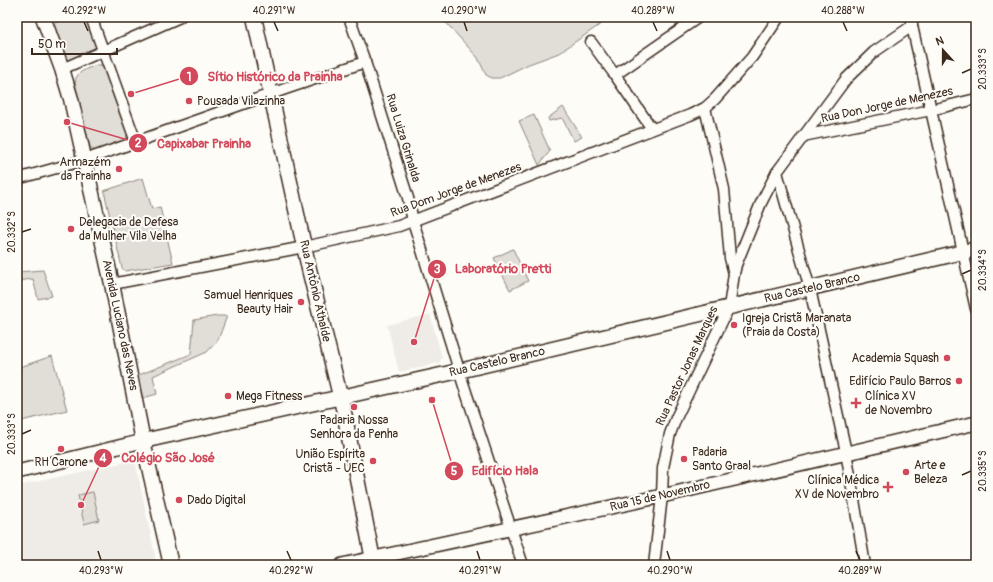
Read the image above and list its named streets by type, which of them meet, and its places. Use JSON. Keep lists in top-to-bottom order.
{
  "streets": {
    "main road": ["Rua Castelo Branco", "Rua Antônio Athaíde", "Avenida Luciano das Neves"],
    "street": [
      "Rua Don Jorge de Menezes",
      "Rua Luiza Grinalda",
      "Rua Dom Jorge de Menezes",
      "Rua Pastor Jonas Marques",
      "Rua 15 de Novembro"
    ]
  },
  "crossings": [
    ["Rua Don Jorge de Menezes", "Rua Pastor Jonas Marques"],
    ["Rua Luiza Grinalda", "Rua Dom Jorge de Menezes"],
    ["Rua Luiza Grinalda", "Rua Castelo Branco"],
    ["Rua Luiza Grinalda", "Rua 15 de Novembro"],
    ["Rua Dom Jorge de Menezes", "Rua Antônio Athaíde"],
    ["Rua Dom Jorge de Menezes", "Avenida Luciano das Neves"],
    ["Rua Castelo Branco", "Rua Antônio Athaíde"],
    ["Rua Castelo Branco", "Avenida Luciano das Neves"],
    ["Rua Castelo Branco", "Rua Pastor Jonas Marques"],
    ["Rua Antônio Athaíde", "Rua 15 de Novembro"],
    ["Rua Pastor Jonas Marques", "Rua 15 de Novembro"]
  ],
  "places": {
    "other": [
      "Sítio Histórico da Prainha",
      "Pousada Vilazinha",
      "Capixabar Prainha",
      "Armazém da Prainha",
      "Delegacia de Defesa da Mulher Vila Velha",
      "Samuel Henriques Beauty Hair",
      "Igreja Cristã Maranata (Praia da Costa)",
      "Laboratório Pretti",
      "Academia Squash",
      "Edifício Paulo Barros",
      "Mega Fitness",
      "Edifício Hala",
      "Padaria Nossa Senhora da Penha",
      "RH Carone",
      "Padaria Santo Graal",
      "União Espírita Cristã - UEC",
      "Arte e Beleza",
      "Dado Digital",
      "Colégio São José"
    ],
    "health": ["Clínica XV de Novembro", "Clínica Médica XV de Novembro"]
  },
  "scale_bar": "50 m",
  "north": "top",
  "coordinates": [
    "40.292°W",
    "40.291°W",
    "40.290°W",
    "40.289°W",
    "40.288°W",
    "20.333°S",
    "20.332°S",
    "20.334°S",
    "20.335°S",
    "40.293°W"
  ]
}
